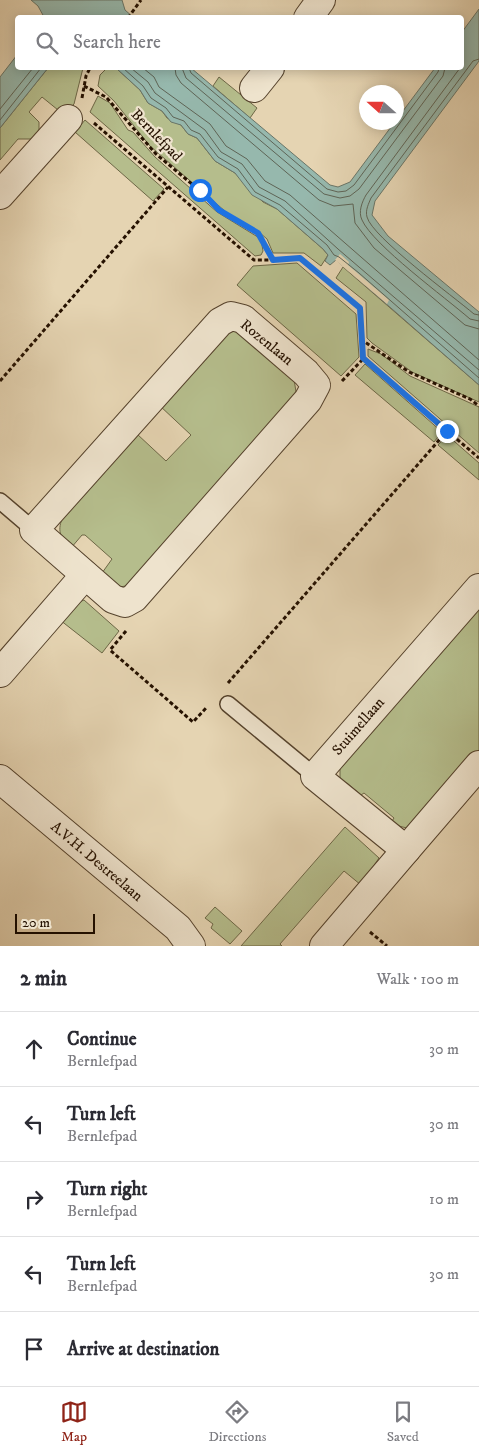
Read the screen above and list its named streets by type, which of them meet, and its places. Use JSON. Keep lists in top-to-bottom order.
{
  "streets": {
    "street": ["Rozenlaan", "Stuimellaan", "A.V.H. Destreelaan"],
    "path": ["Bernlefpad"]
  },
  "scale_bar": "20 m",
  "north": "left",
  "page": {
    "search": "Search here",
    "scale": "20 m",
    "heading": ["2 min", "Walk · 100 m"],
    "list": [
      ["Continue", "Bernlefpad", "30 m"],
      ["Turn left", "Bernlefpad", "30 m"],
      ["Turn right", "Bernlefpad", "10 m"],
      ["Turn left", "Bernlefpad", "30 m"],
      "Arrive at destination"
    ],
    "nav": ["Map", "Directions", "Saved"]
  }
}
